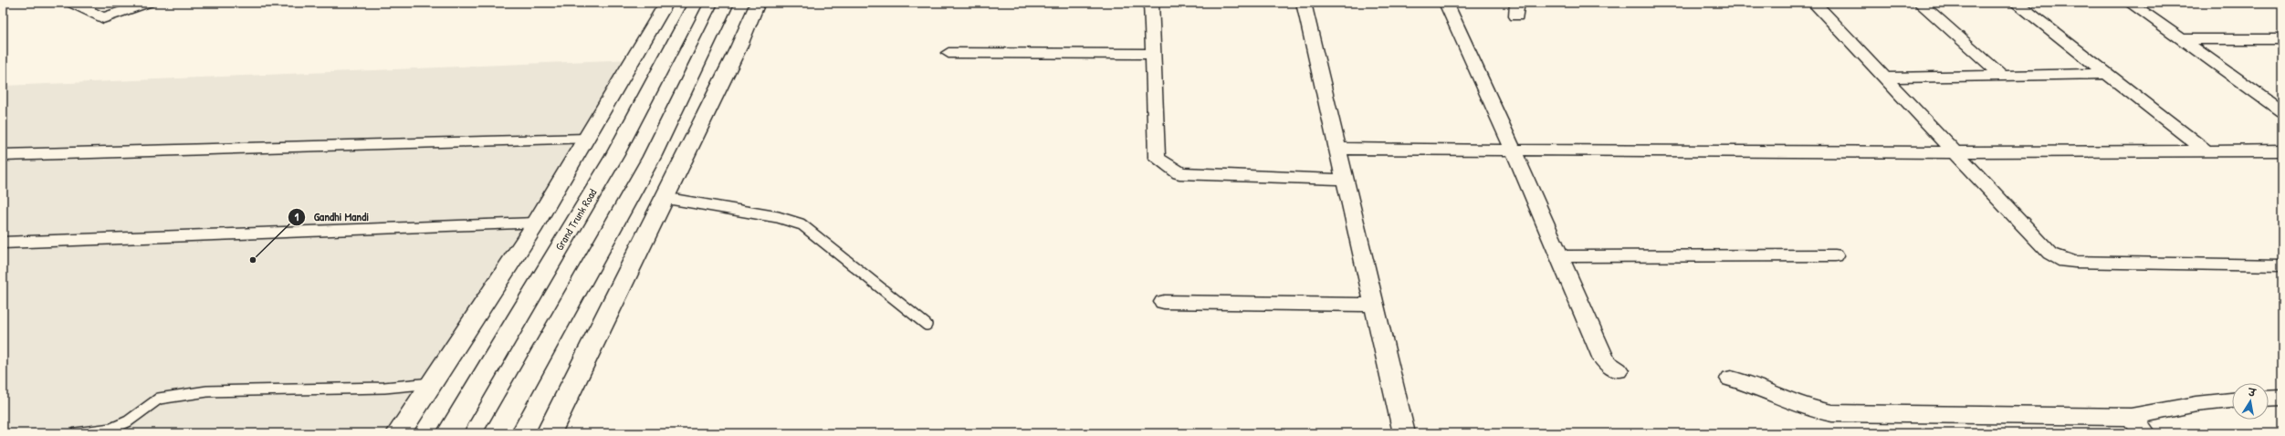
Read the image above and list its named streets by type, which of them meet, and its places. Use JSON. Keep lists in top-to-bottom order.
{
  "streets": {
    "highway": ["Grand Trunk Road"]
  },
  "places": ["Gandhi Mandi"],
  "north": "top"
}
